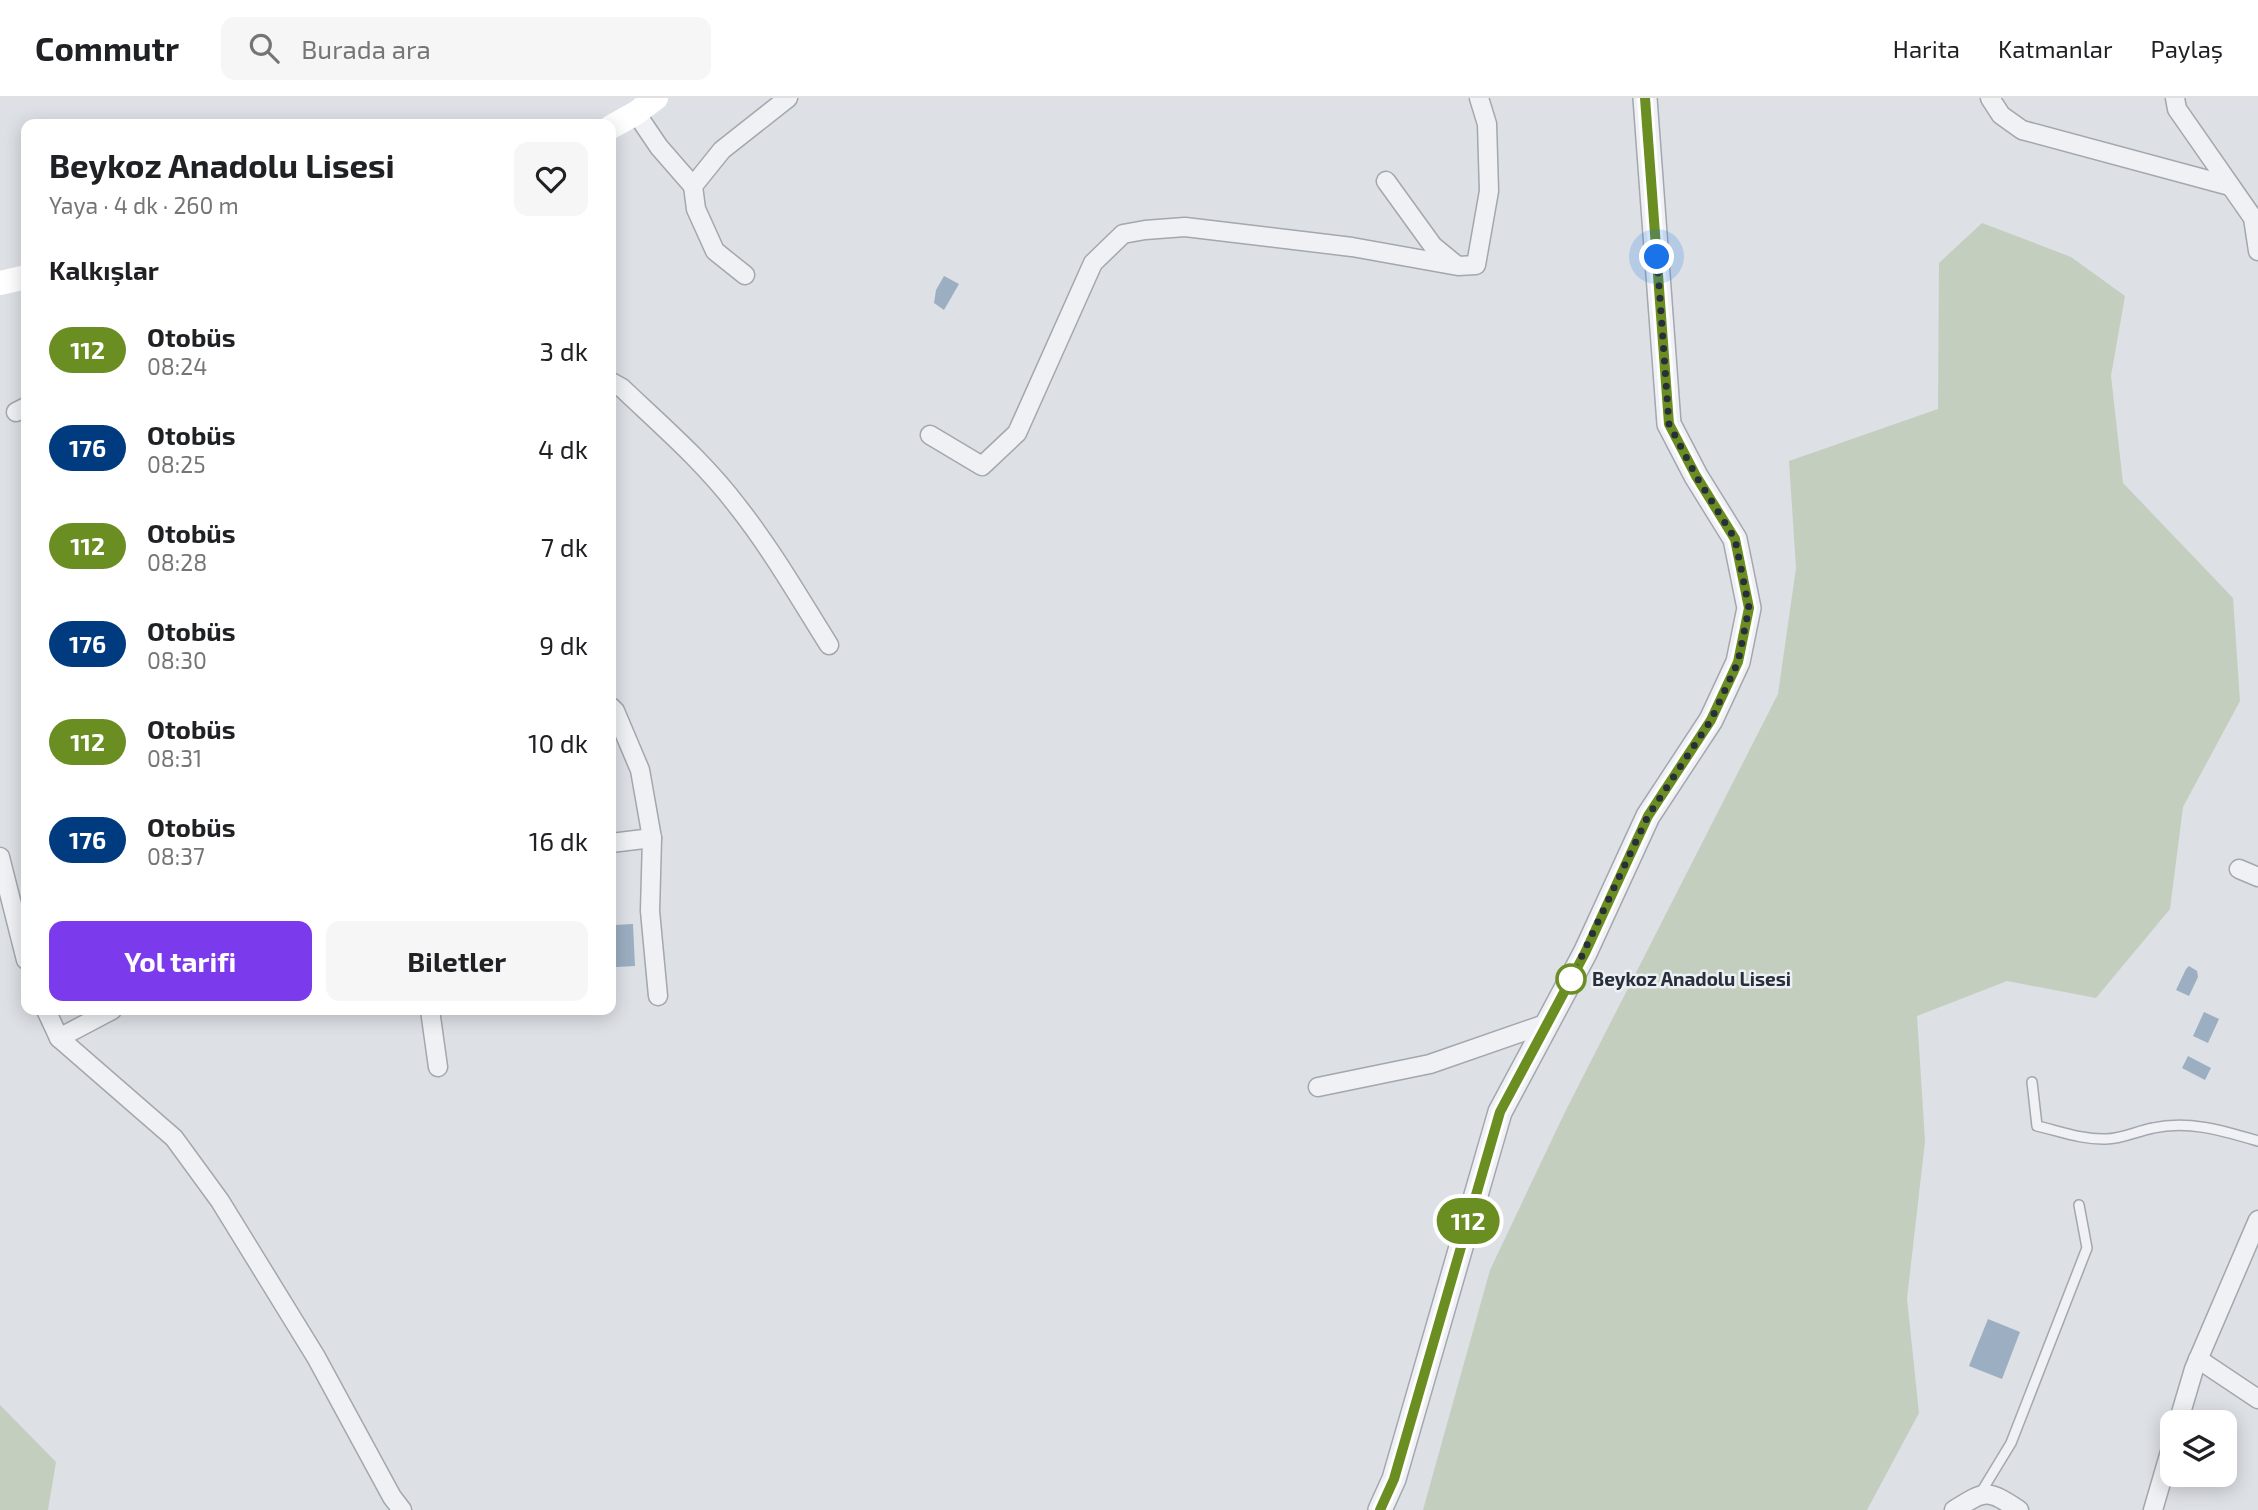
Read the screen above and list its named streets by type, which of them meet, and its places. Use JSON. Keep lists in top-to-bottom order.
{
  "places": ["Beykoz Anadolu Lisesi"],
  "lines": ["bus line 112"],
  "page": {
    "header": "Commutr",
    "search": "Burada ara",
    "nav": ["Harita", "Katmanlar", "Paylaş"],
    "on_map": "112",
    "heading": [
      ["Beykoz Anadolu Lisesi", "Yaya · 4 dk · 260 m"],
      "Kalkışlar"
    ],
    "list": [
      {
        "mark": "112",
        "name": "Otobüs",
        "note": "08:24",
        "value": "3 dk"
      },
      {
        "mark": "176",
        "name": "Otobüs",
        "note": "08:25",
        "value": "4 dk"
      },
      {
        "mark": "112",
        "name": "Otobüs",
        "note": "08:28",
        "value": "7 dk"
      },
      {
        "mark": "176",
        "name": "Otobüs",
        "note": "08:30",
        "value": "9 dk"
      },
      {
        "mark": "112",
        "name": "Otobüs",
        "note": "08:31",
        "value": "10 dk"
      },
      {
        "mark": "176",
        "name": "Otobüs",
        "note": "08:37",
        "value": "16 dk"
      }
    ],
    "buttons": ["Yol tarifi", "Biletler"]
  }
}
